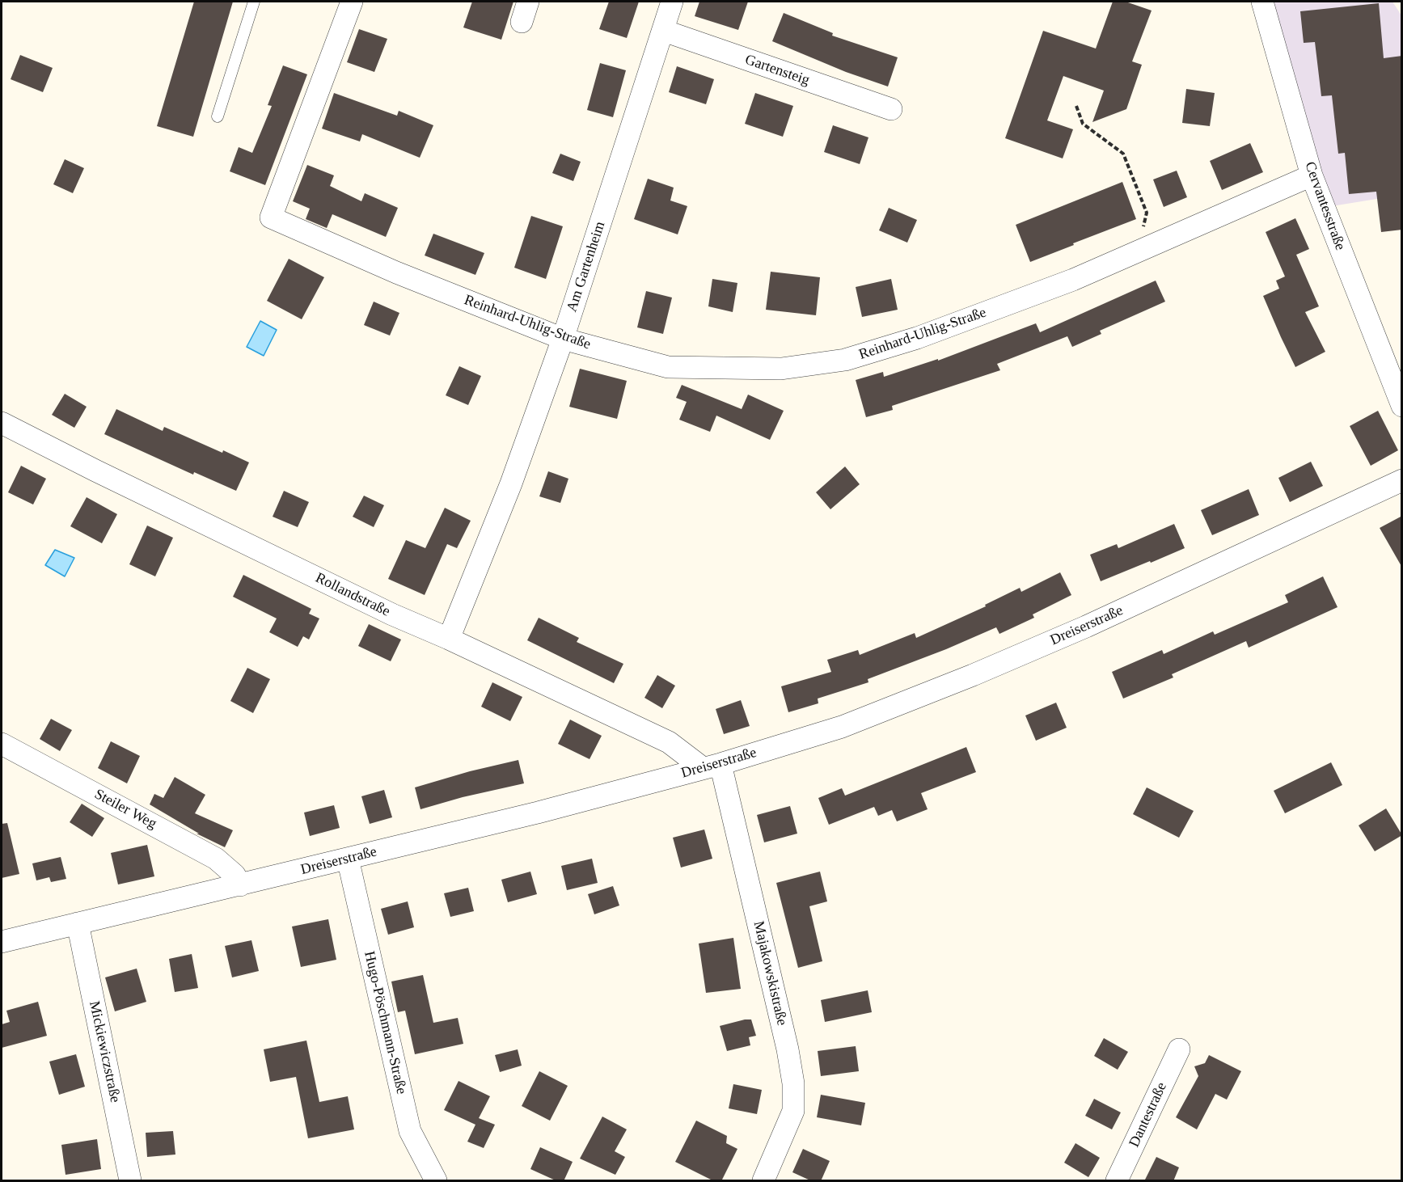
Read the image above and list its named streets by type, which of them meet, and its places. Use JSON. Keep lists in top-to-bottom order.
{
  "streets": {
    "street": [
      "Gartensteig",
      "Cervantesstraße",
      "Am Gartenheim",
      "Reinhard-Uhlig-Straße",
      "Rollandstraße",
      "Dreiserstraße",
      "Steiler Weg",
      "Majakowskistraße",
      "Hugo-Pöschmann-Straße",
      "Mickiewiczstraße",
      "Dantestraße"
    ]
  },
  "crossings": [
    ["Gartensteig", "Am Gartenheim"],
    ["Cervantesstraße", "Reinhard-Uhlig-Straße"],
    ["Am Gartenheim", "Reinhard-Uhlig-Straße"],
    ["Am Gartenheim", "Rollandstraße"],
    ["Rollandstraße", "Dreiserstraße"],
    ["Rollandstraße", "Majakowskistraße"],
    ["Dreiserstraße", "Steiler Weg"],
    ["Dreiserstraße", "Majakowskistraße"],
    ["Dreiserstraße", "Hugo-Pöschmann-Straße"],
    ["Dreiserstraße", "Mickiewiczstraße"]
  ]
}
